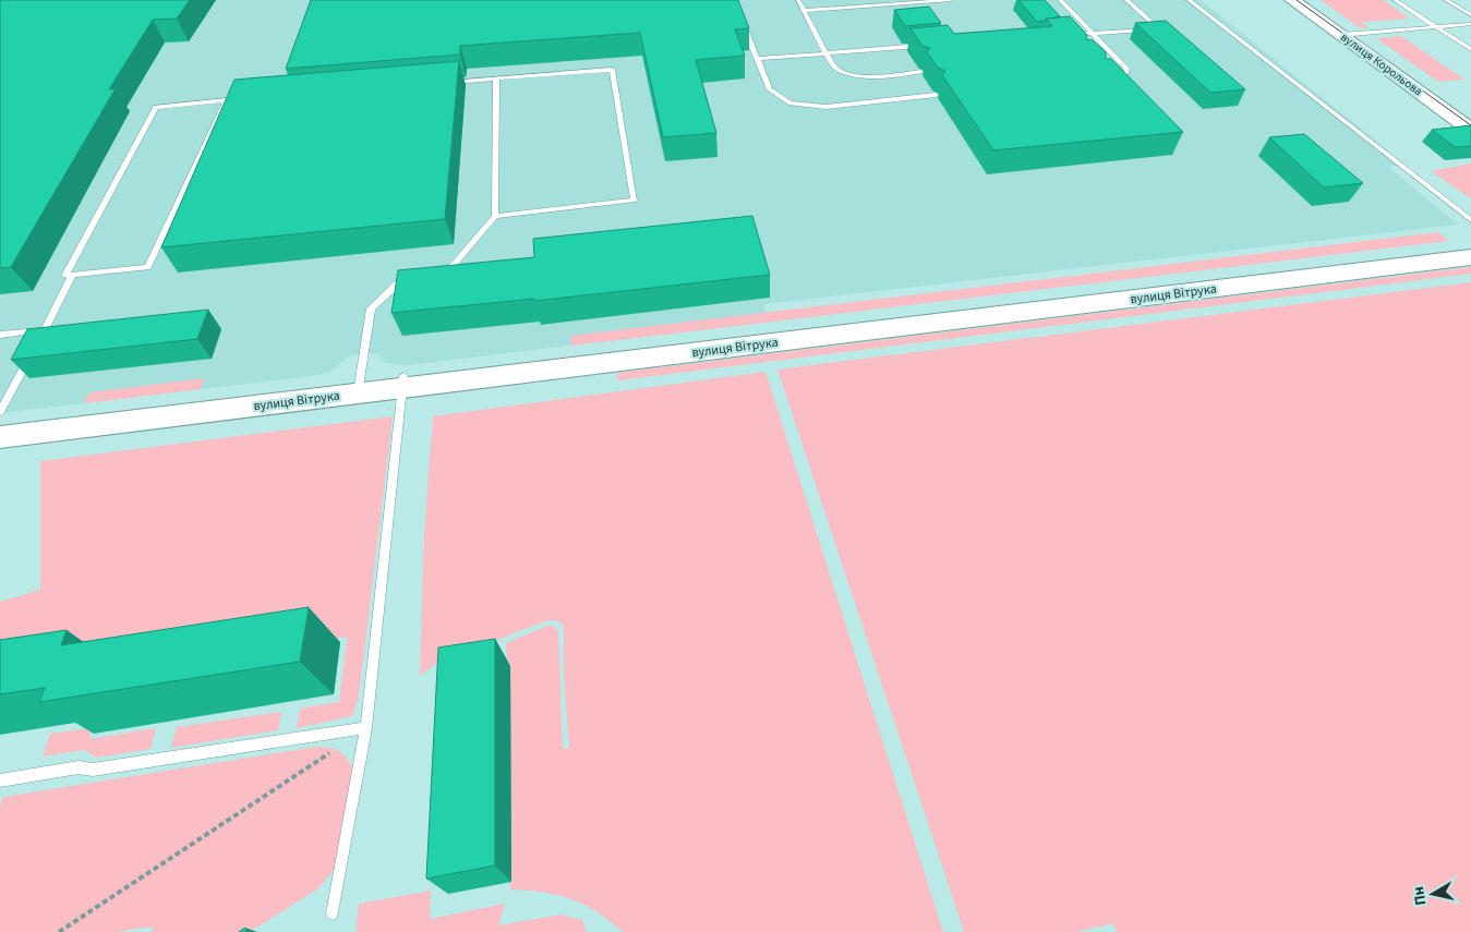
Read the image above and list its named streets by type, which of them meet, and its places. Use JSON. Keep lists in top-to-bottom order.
{
  "streets": {
    "main road": ["вулиця Корольова", "вулиця Вітрука"]
  },
  "north": "left"
}
